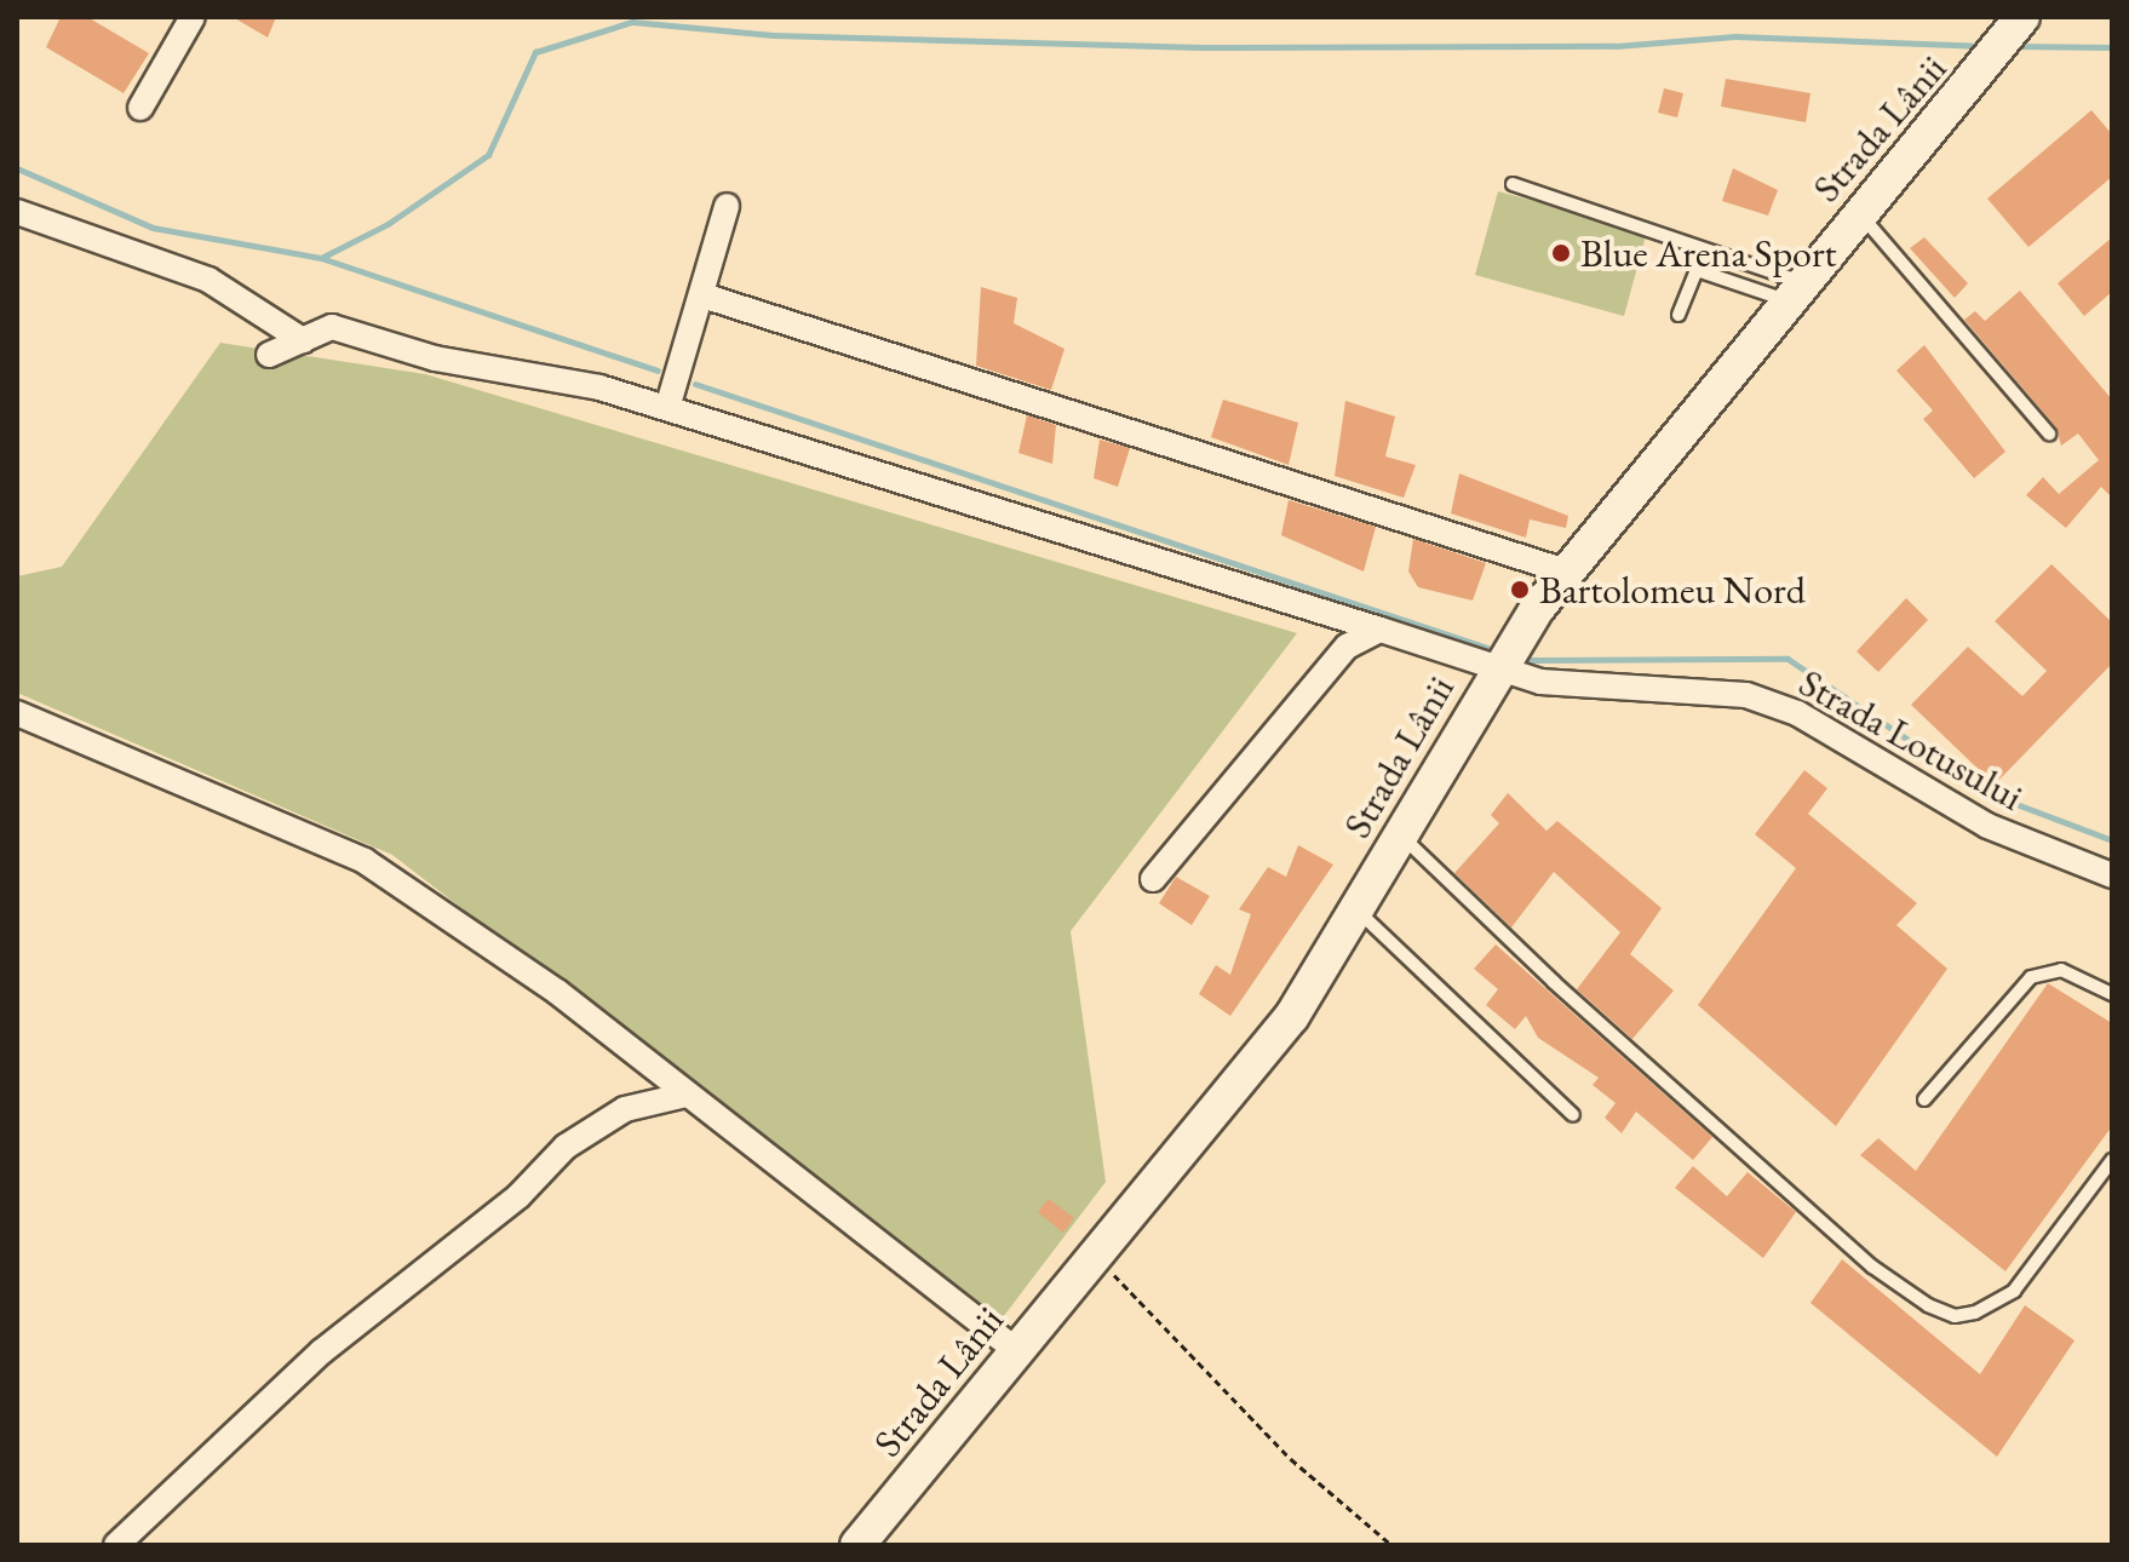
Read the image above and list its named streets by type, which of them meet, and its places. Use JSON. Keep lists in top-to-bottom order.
{
  "streets": {
    "main road": ["Strada Lânii"],
    "street": ["Strada Lotusului"]
  },
  "crossings": [
    ["Strada Lânii", "Strada Lotusului"]
  ],
  "places": ["Blue Arena Sport", "Bartolomeu Nord"]
}
